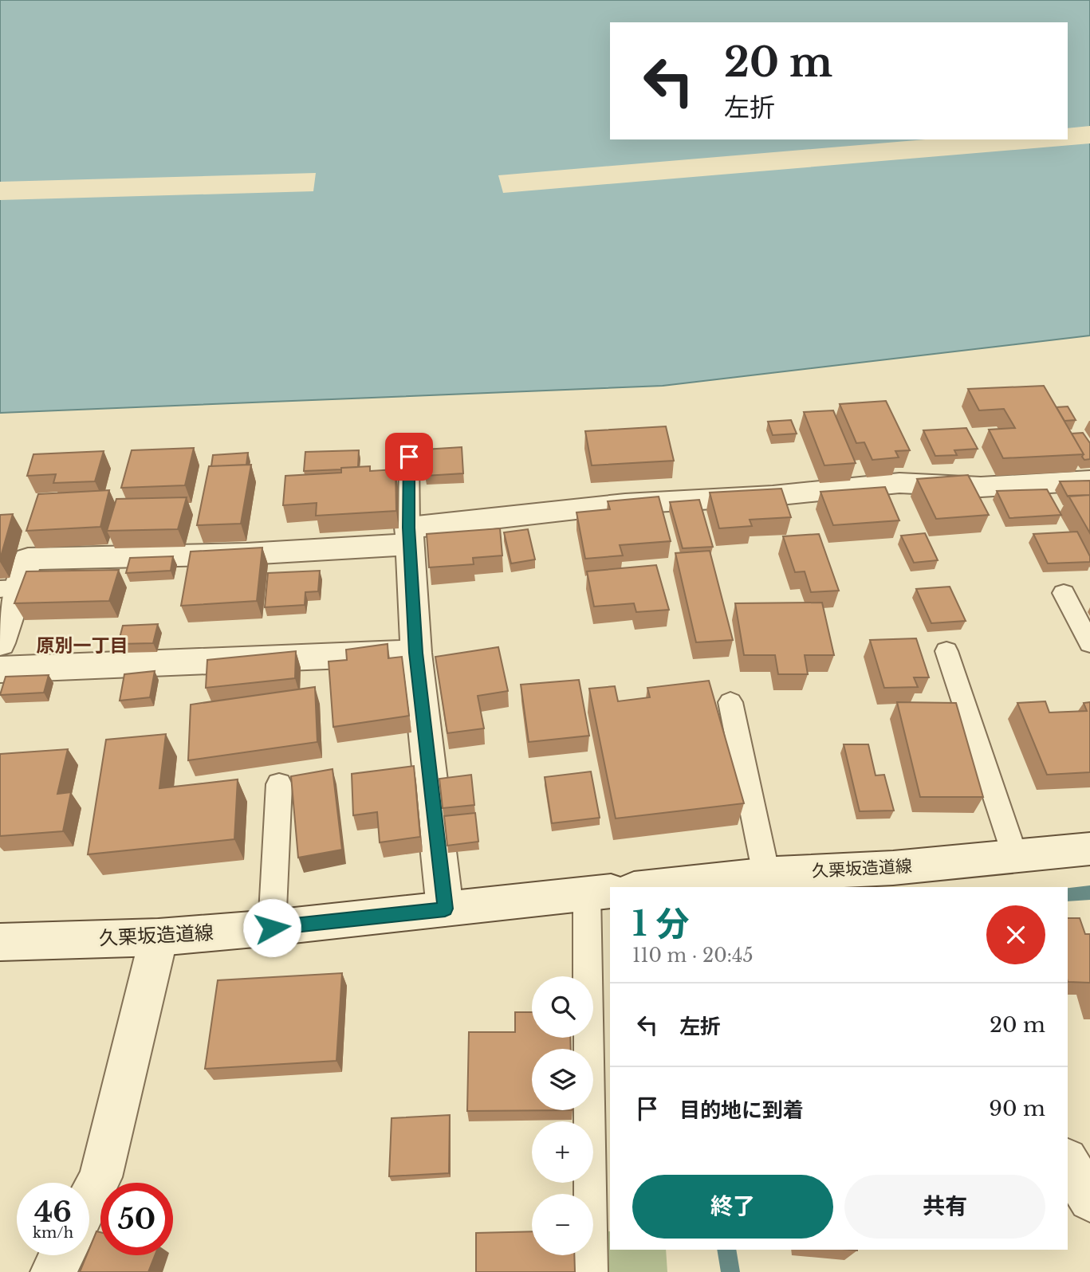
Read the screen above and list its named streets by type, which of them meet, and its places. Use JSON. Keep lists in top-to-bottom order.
{
  "streets": {
    "street": ["久栗坂造道線"]
  },
  "districts": ["原別一丁目"],
  "page": {
    "turn": ["20 m", "左折"],
    "heading": ["1 分", "110 m · 20:45"],
    "map_buttons": ["+", "−"],
    "list": [
      {
        "name": "左折",
        "value": "20 m"
      },
      {
        "name": "目的地に到着",
        "value": "90 m"
      }
    ],
    "buttons": ["終了", "共有"],
    "speed": "46 km/h",
    "limit": "50"
  }
}
